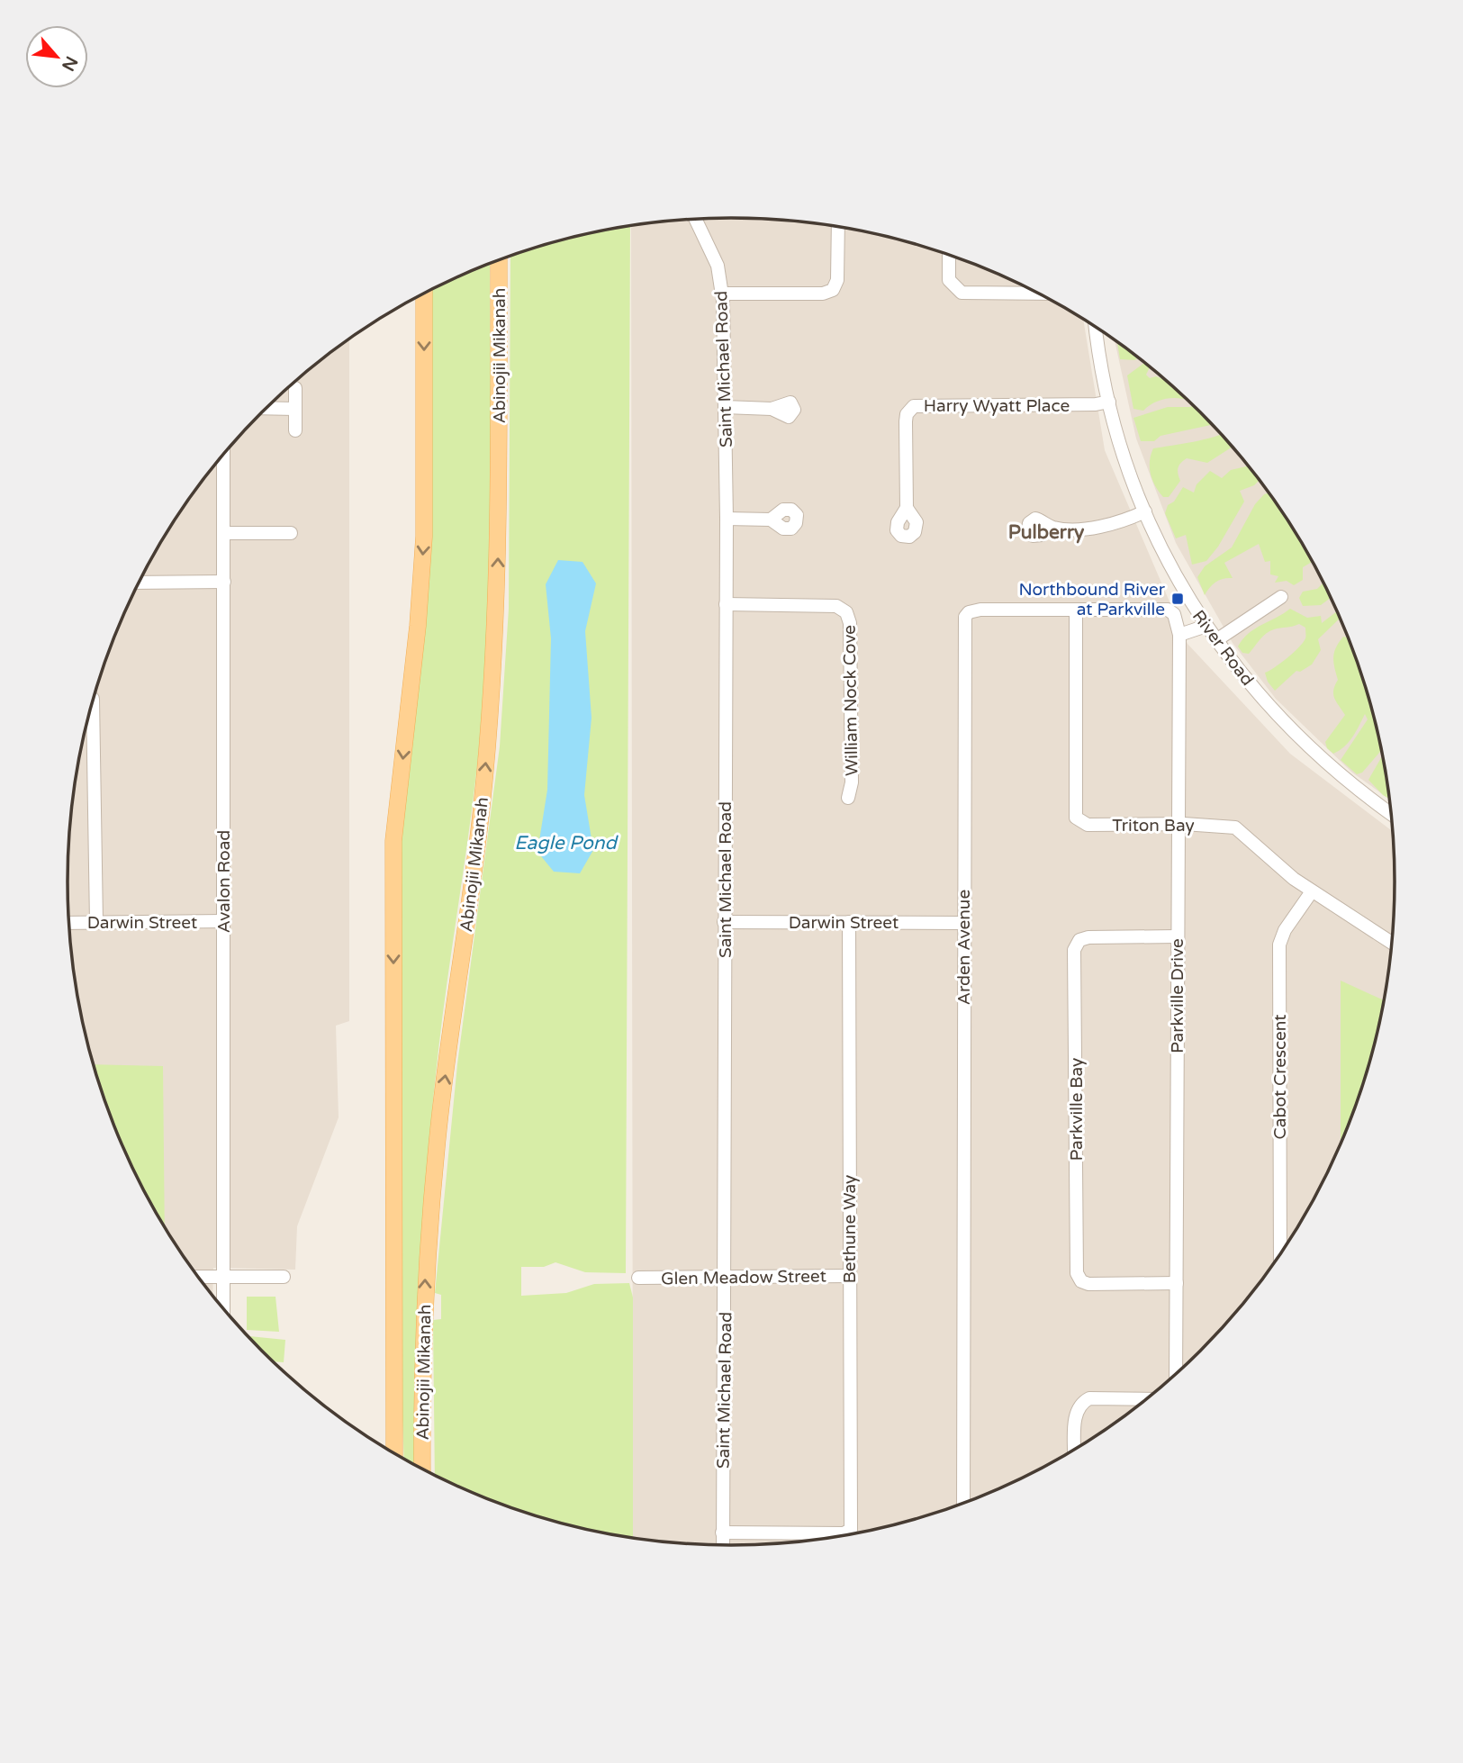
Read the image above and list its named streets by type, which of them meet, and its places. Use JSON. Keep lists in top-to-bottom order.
{
  "streets": {
    "main road": ["Abinojii Mikanah"],
    "street": [
      "Saint Michael Road",
      "Harry Wyatt Place",
      "River Road",
      "William Nock Cove",
      "Triton Bay",
      "Avalon Road",
      "Darwin Street",
      "Arden Avenue",
      "Parkville Drive",
      "Cabot Crescent",
      "Parkville Bay",
      "Bethune Way",
      "Glen Meadow Street"
    ]
  },
  "crossings": [
    ["Saint Michael Road", "William Nock Cove"],
    ["Saint Michael Road", "Darwin Street"],
    ["Saint Michael Road", "Bethune Way"],
    ["Saint Michael Road", "Glen Meadow Street"],
    ["Harry Wyatt Place", "River Road"],
    ["Triton Bay", "Arden Avenue"],
    ["Triton Bay", "Parkville Drive"],
    ["Triton Bay", "Cabot Crescent"],
    ["Avalon Road", "Darwin Street"],
    ["Darwin Street", "Arden Avenue"],
    ["Darwin Street", "Bethune Way"],
    ["Arden Avenue", "Parkville Drive"],
    ["Parkville Drive", "Parkville Bay"],
    ["Bethune Way", "Glen Meadow Street"]
  ],
  "districts": ["Pulberry"],
  "water": ["Eagle Pond"],
  "places": {
    "transit": ["Northbound River at Parkville"]
  },
  "north": "bottom right"
}
